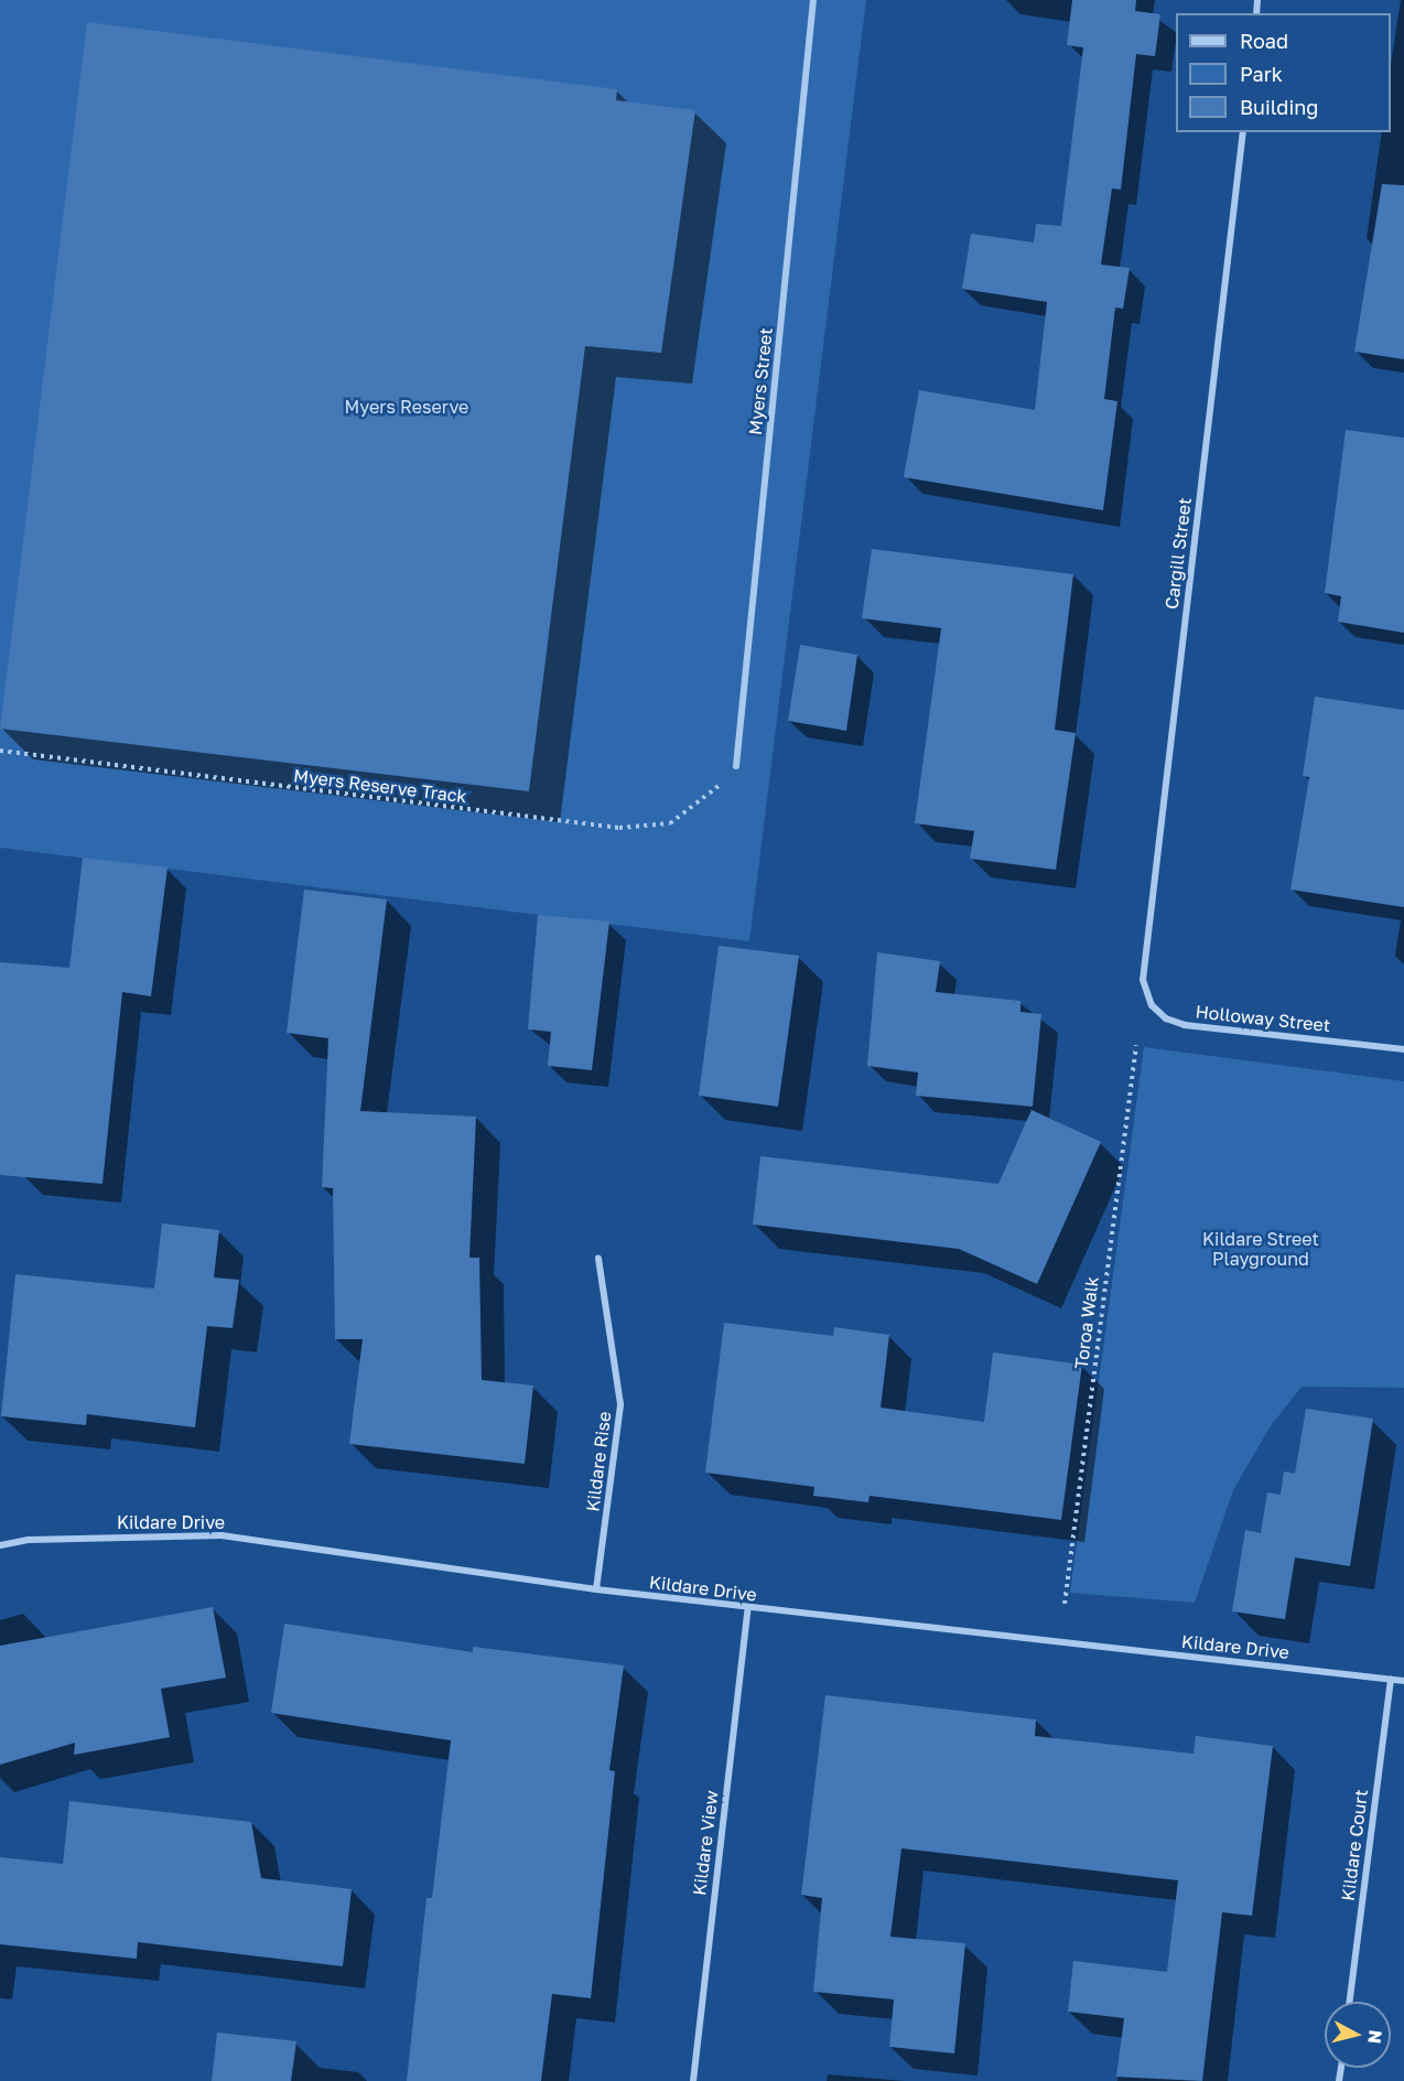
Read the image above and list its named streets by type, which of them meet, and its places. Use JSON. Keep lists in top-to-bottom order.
{
  "streets": {
    "street": [
      "Myers Street",
      "Cargill Street",
      "Holloway Street",
      "Kildare Rise",
      "Kildare Drive",
      "Kildare View",
      "Kildare Court"
    ],
    "path": ["Myers Reserve Track", "Toroa Walk"]
  },
  "crossings": [
    ["Myers Street", "Myers Reserve Track"],
    ["Cargill Street", "Holloway Street"],
    ["Kildare Rise", "Kildare Drive"],
    ["Kildare Drive", "Kildare View"],
    ["Kildare Drive", "Kildare Court"]
  ],
  "parks": ["Myers Reserve", "Kildare Street Playground"],
  "legend": ["Road", "Park", "Building"],
  "north": "right"
}
